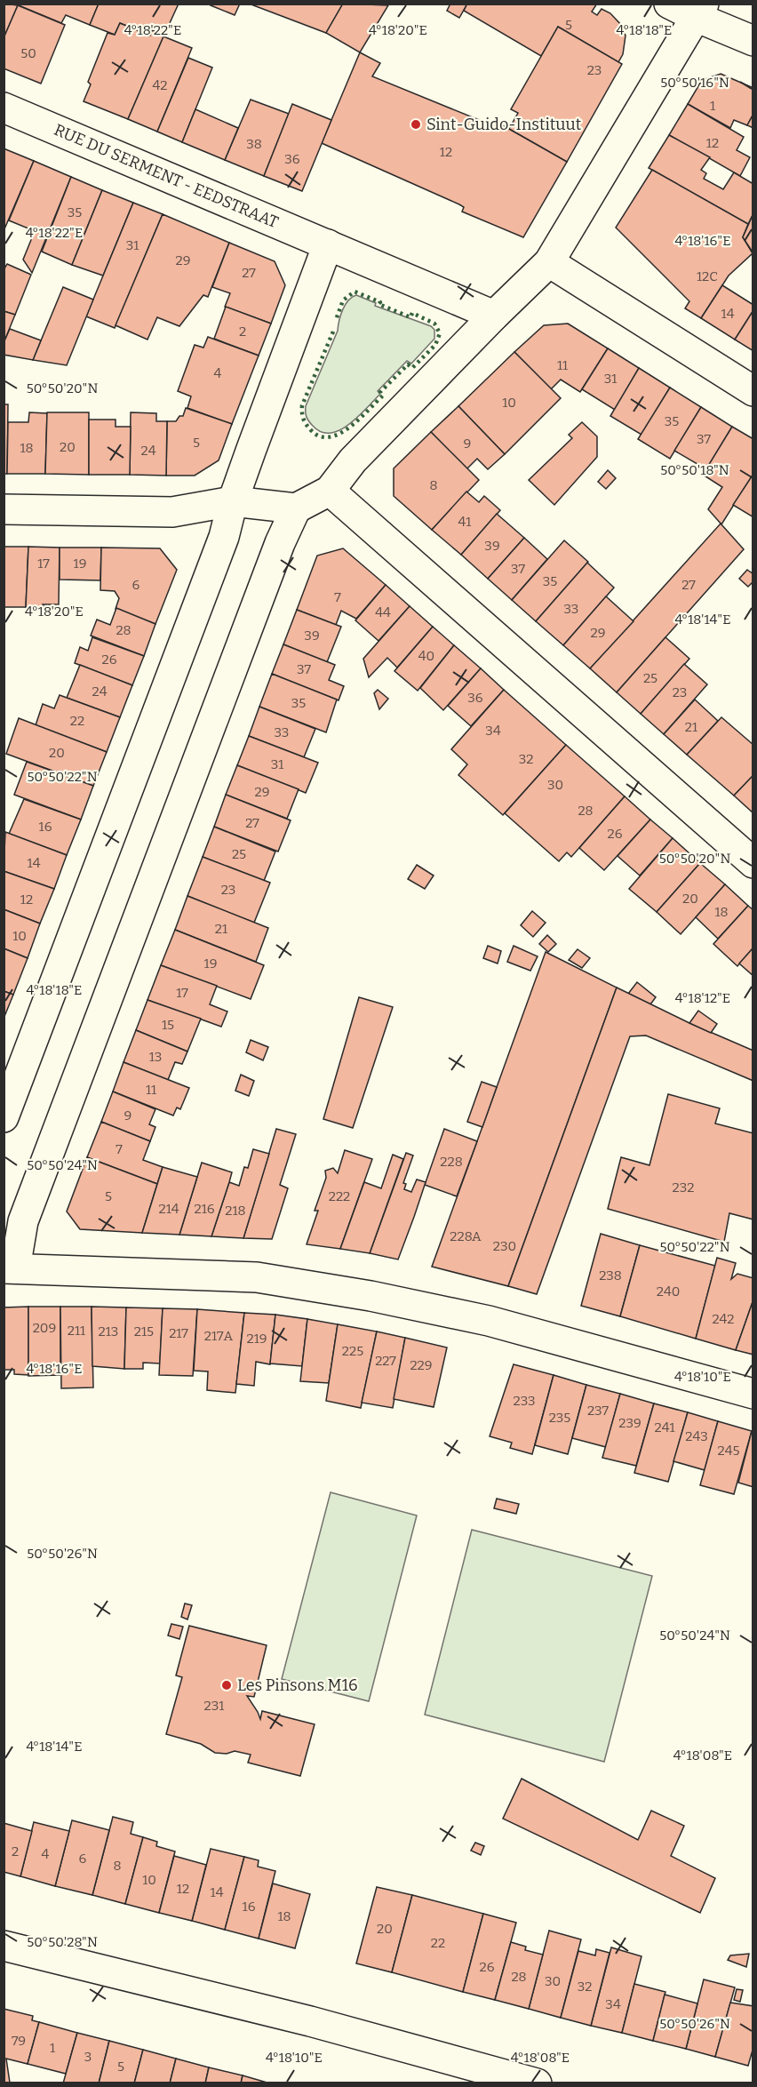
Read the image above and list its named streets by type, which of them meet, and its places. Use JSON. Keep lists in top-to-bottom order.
{
  "streets": {
    "street": ["RUE DU SERMENT - EEDSTRAAT"]
  },
  "places": ["Sint-Guido-Instituut", "Les Pinsons M16"],
  "house_numbers": [
    "5",
    "50",
    "23",
    "42",
    "1",
    "12",
    "38",
    "12",
    "36",
    "35",
    "31",
    "29",
    "27",
    "12C",
    "14",
    "2",
    "11",
    "4",
    "31",
    "10",
    "35",
    "37",
    "5",
    "9",
    "20",
    "18",
    "24",
    "8",
    "41",
    "39",
    "17",
    "19",
    "37",
    "35",
    "6",
    "27",
    "7",
    "33",
    "44",
    "28",
    "29",
    "39",
    "40",
    "26",
    "37",
    "25",
    "24",
    "23",
    "36",
    "35",
    "22",
    "21",
    "34",
    "33",
    "20",
    "32",
    "31",
    "30",
    "29",
    "28",
    "27",
    "16",
    "26",
    "25",
    "14",
    "23",
    "20",
    "12",
    "18",
    "21",
    "10",
    "19",
    "17",
    "15",
    "13",
    "11",
    "9",
    "7",
    "228",
    "232",
    "5",
    "222",
    "214",
    "216",
    "218",
    "228A",
    "230",
    "238",
    "240",
    "242",
    "209",
    "211",
    "213",
    "215",
    "217",
    "217A",
    "219",
    "225",
    "227",
    "229",
    "233",
    "237",
    "235",
    "239",
    "241",
    "243",
    "245",
    "231",
    "2",
    "4",
    "6",
    "8",
    "10",
    "12",
    "14",
    "16",
    "18",
    "20",
    "22",
    "26",
    "28",
    "30",
    "32",
    "34",
    "79",
    "1",
    "3",
    "5"
  ],
  "coordinates": [
    "4°18'18\"E",
    "4°18'22\"E",
    "4°18'20\"E",
    "50°50'16\"N",
    "4°18'16\"E",
    "50°50'20\"N",
    "50°50'18\"N",
    "4°18'14\"E",
    "50°50'22\"N",
    "4°18'12\"E",
    "50°50'24\"N",
    "4°18'10\"E",
    "50°50'26\"N",
    "4°18'08\"E",
    "50°50'28\"N"
  ]
}
